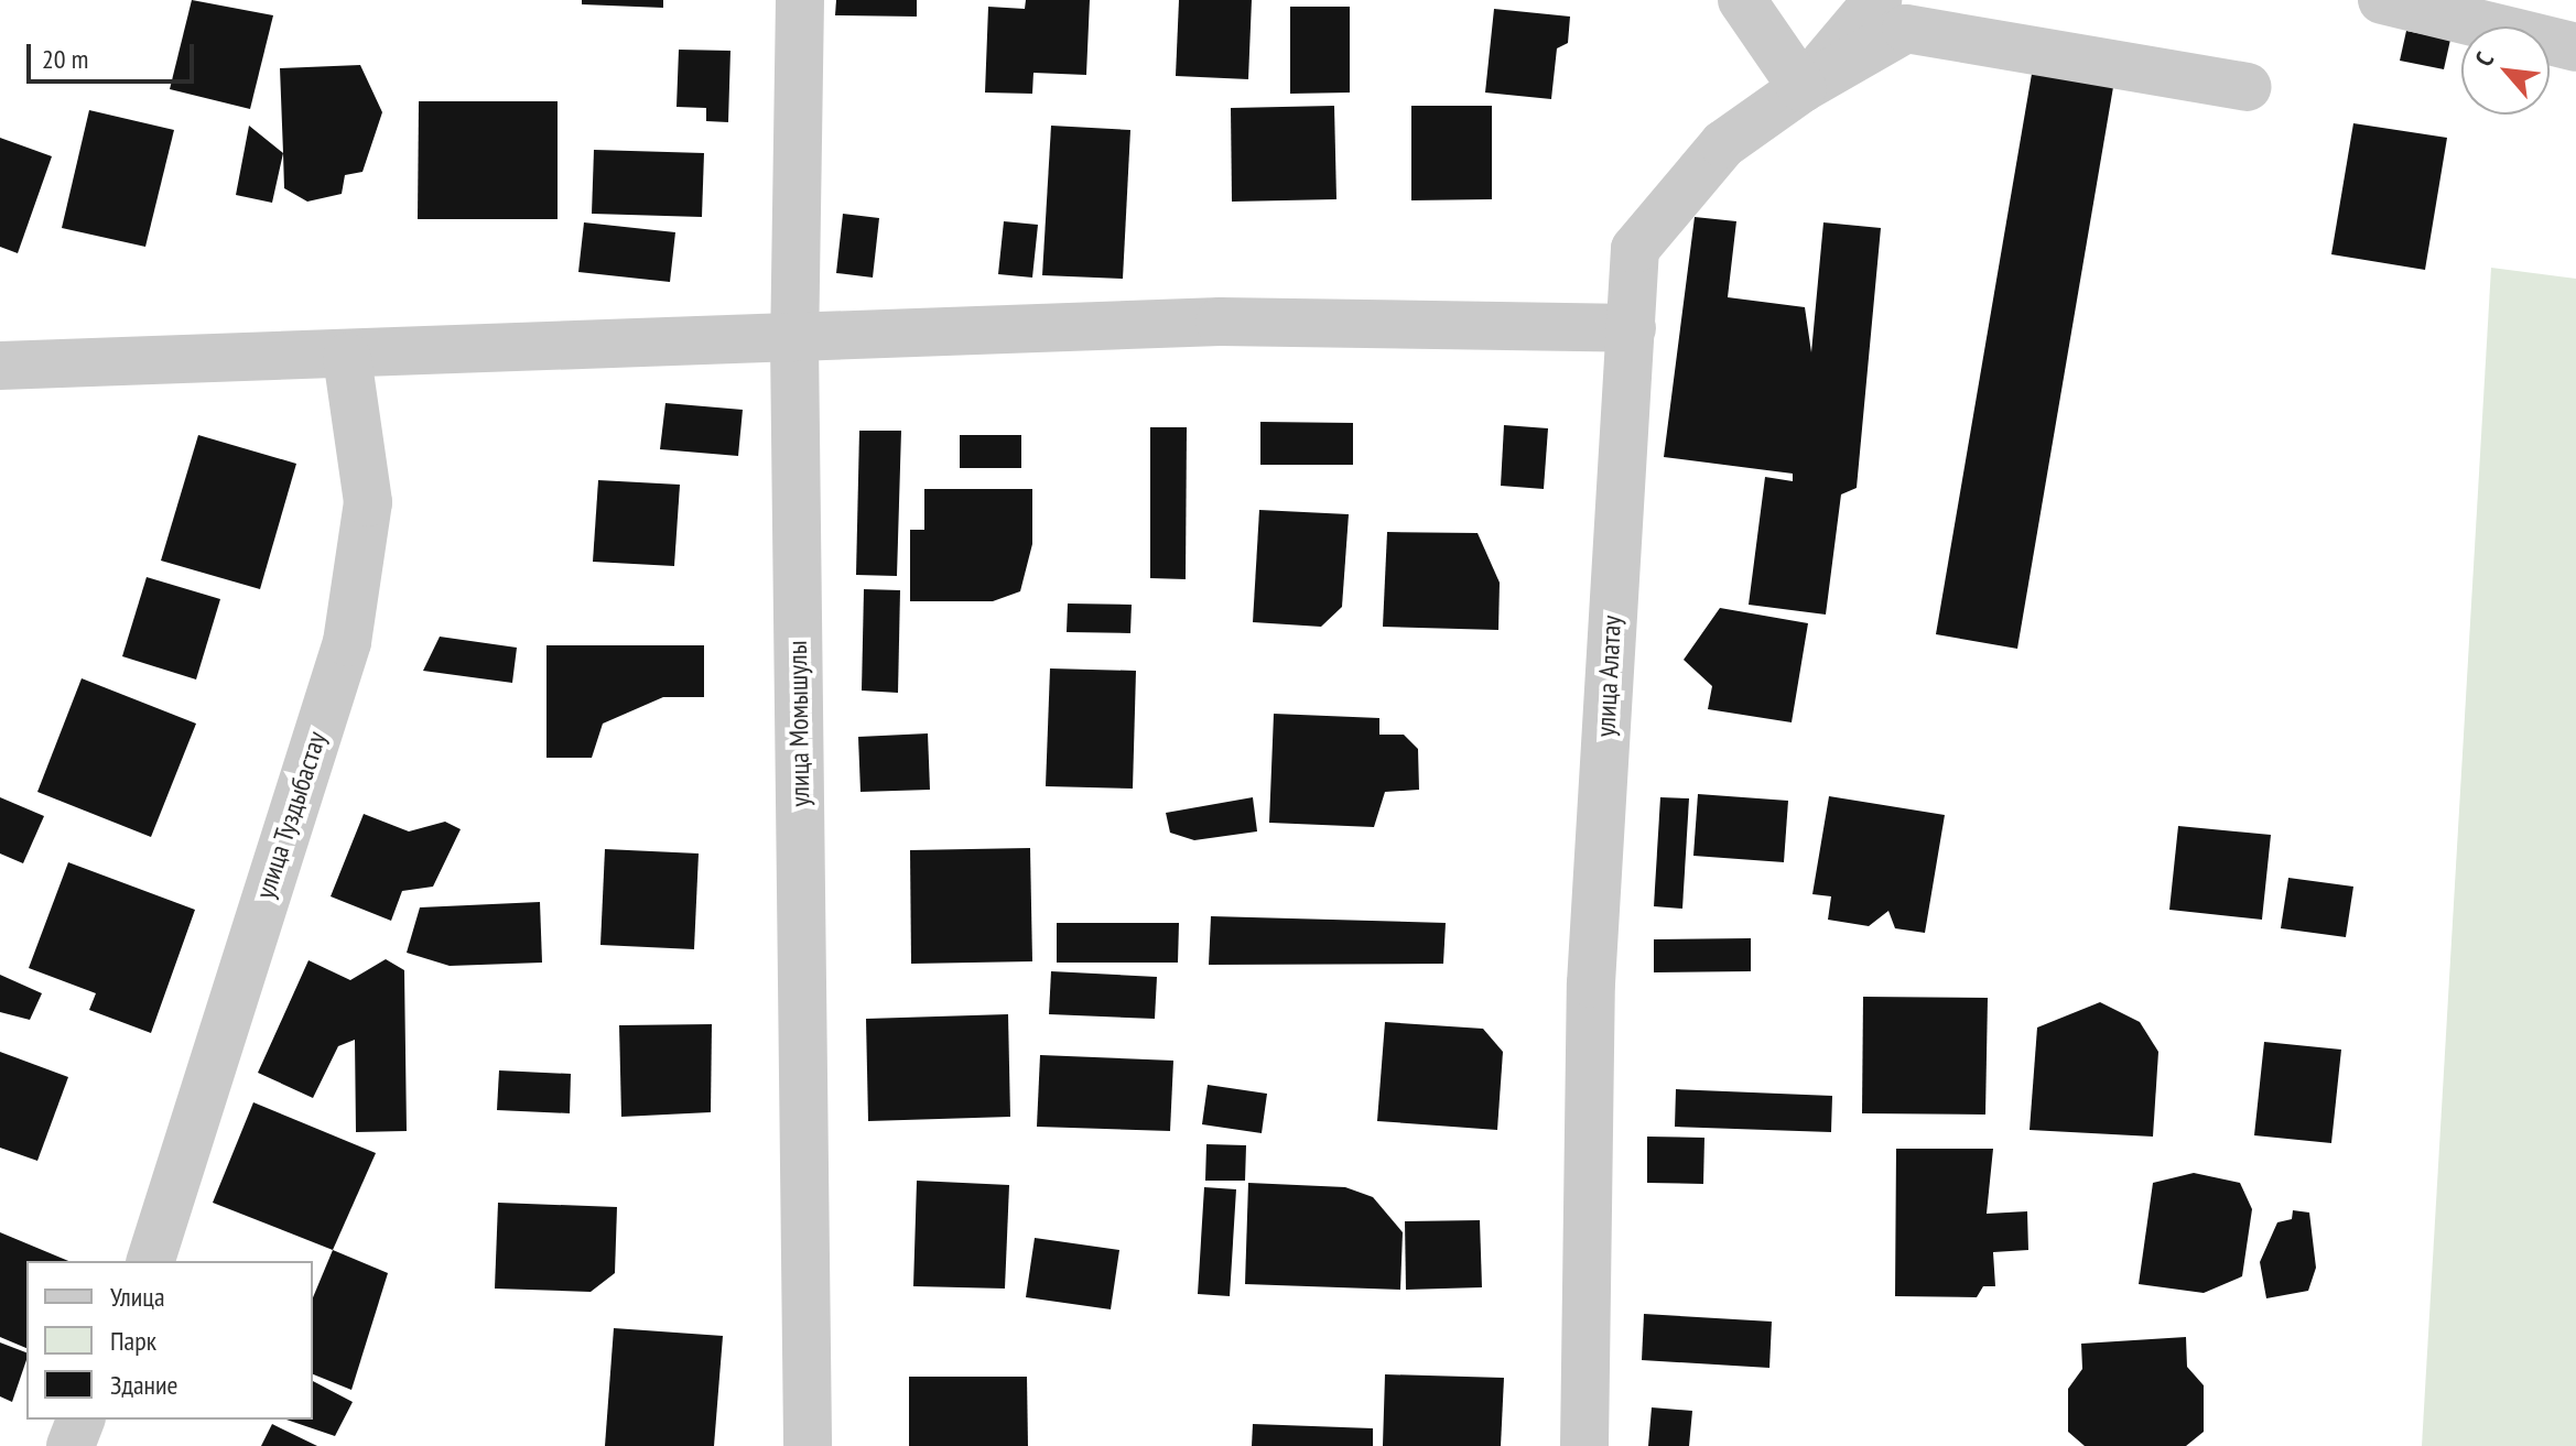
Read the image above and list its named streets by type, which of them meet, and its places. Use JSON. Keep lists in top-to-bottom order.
{
  "streets": {
    "street": ["улица Алатау", "улица Момышулы", "улица Туздыбастау"]
  },
  "legend": ["Улица", "Парк", "Здание"],
  "scale_bar": "20 m",
  "north": "top left"
}
